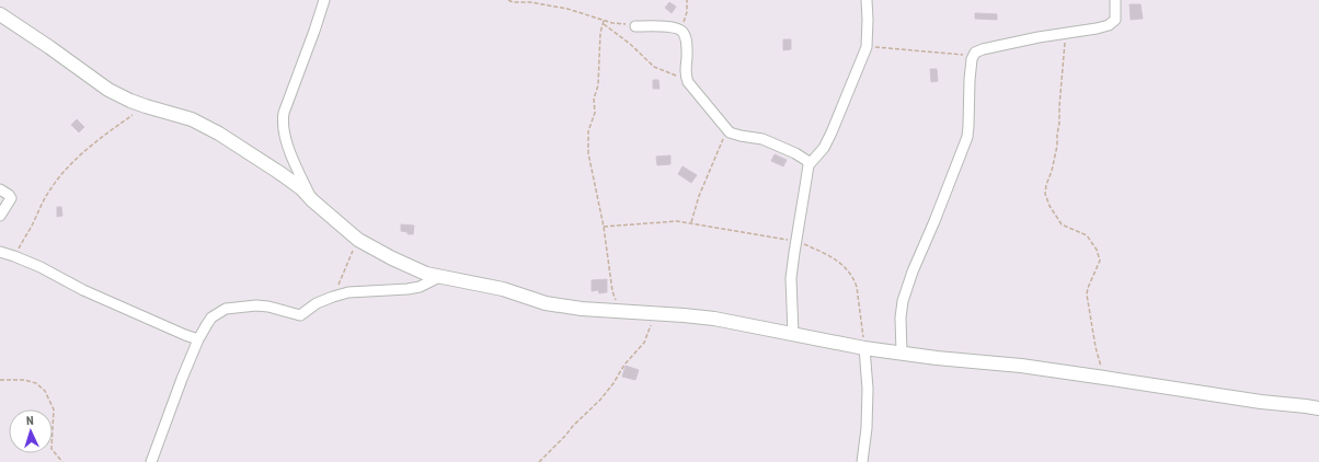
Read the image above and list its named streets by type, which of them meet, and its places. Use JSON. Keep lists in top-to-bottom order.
{
  "north": "top"
}
